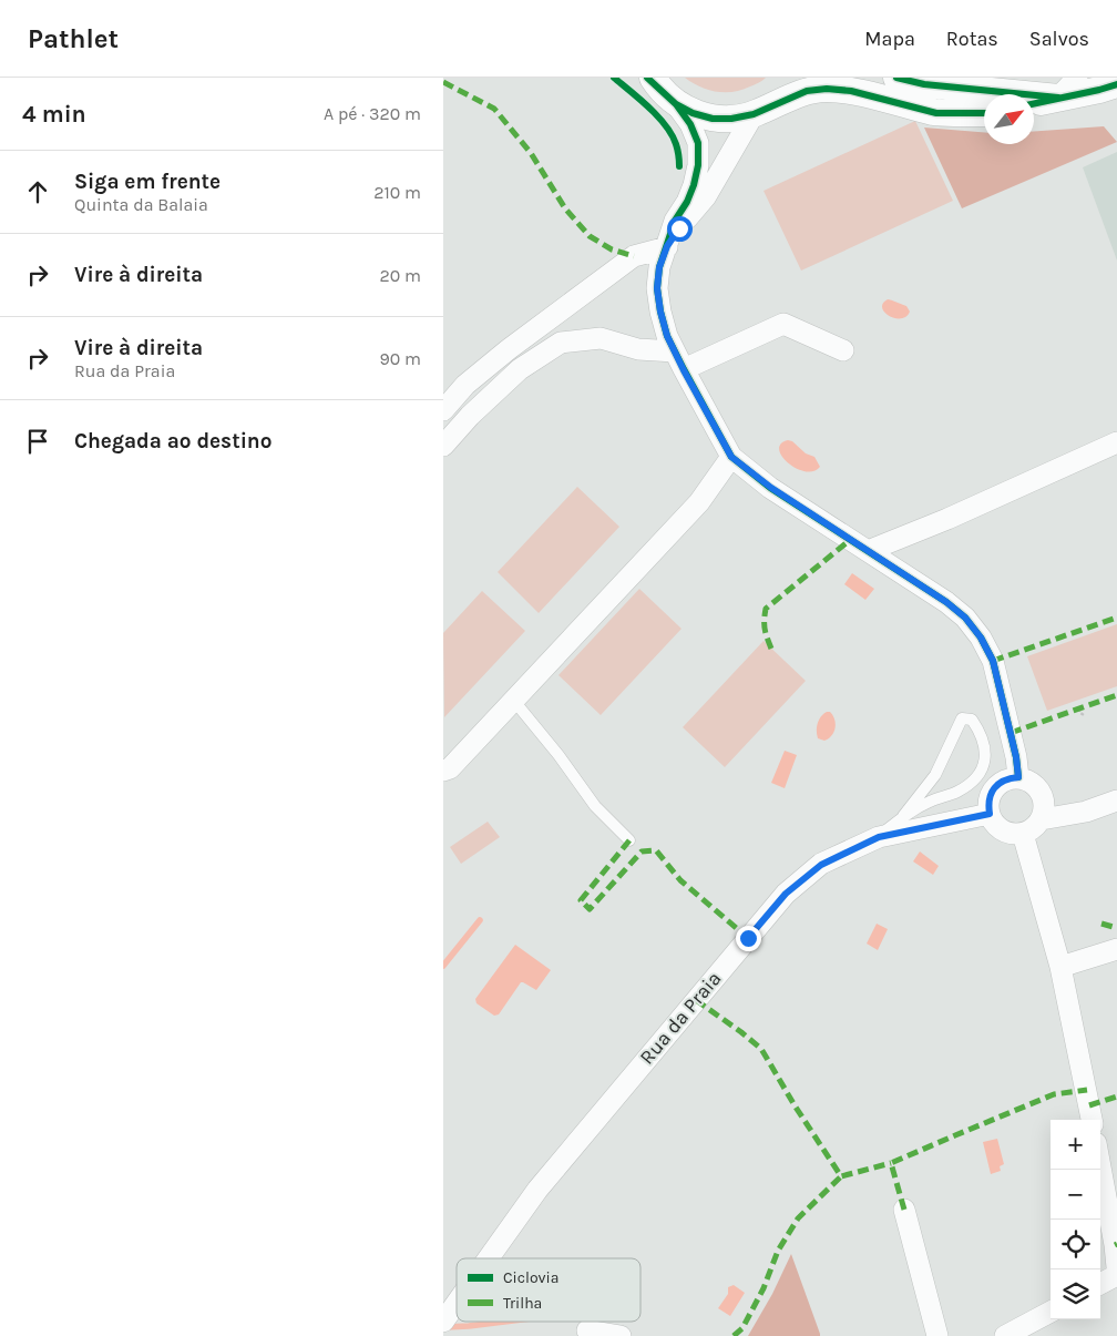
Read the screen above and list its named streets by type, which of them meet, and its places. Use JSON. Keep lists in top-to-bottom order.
{
  "streets": {
    "street": ["Rua da Praia"]
  },
  "legend": ["Ciclovia", "Trilha"],
  "north": "top right",
  "page": {
    "header": "Pathlet",
    "nav": ["Mapa", "Rotas", "Salvos"],
    "heading": ["4 min", "A pé · 320 m"],
    "list": [
      ["Siga em frente", "Quinta da Balaia", "210 m"],
      ["Vire à direita", "20 m"],
      ["Vire à direita", "Rua da Praia", "90 m"],
      "Chegada ao destino"
    ],
    "map_buttons": ["+", "−"]
  }
}
